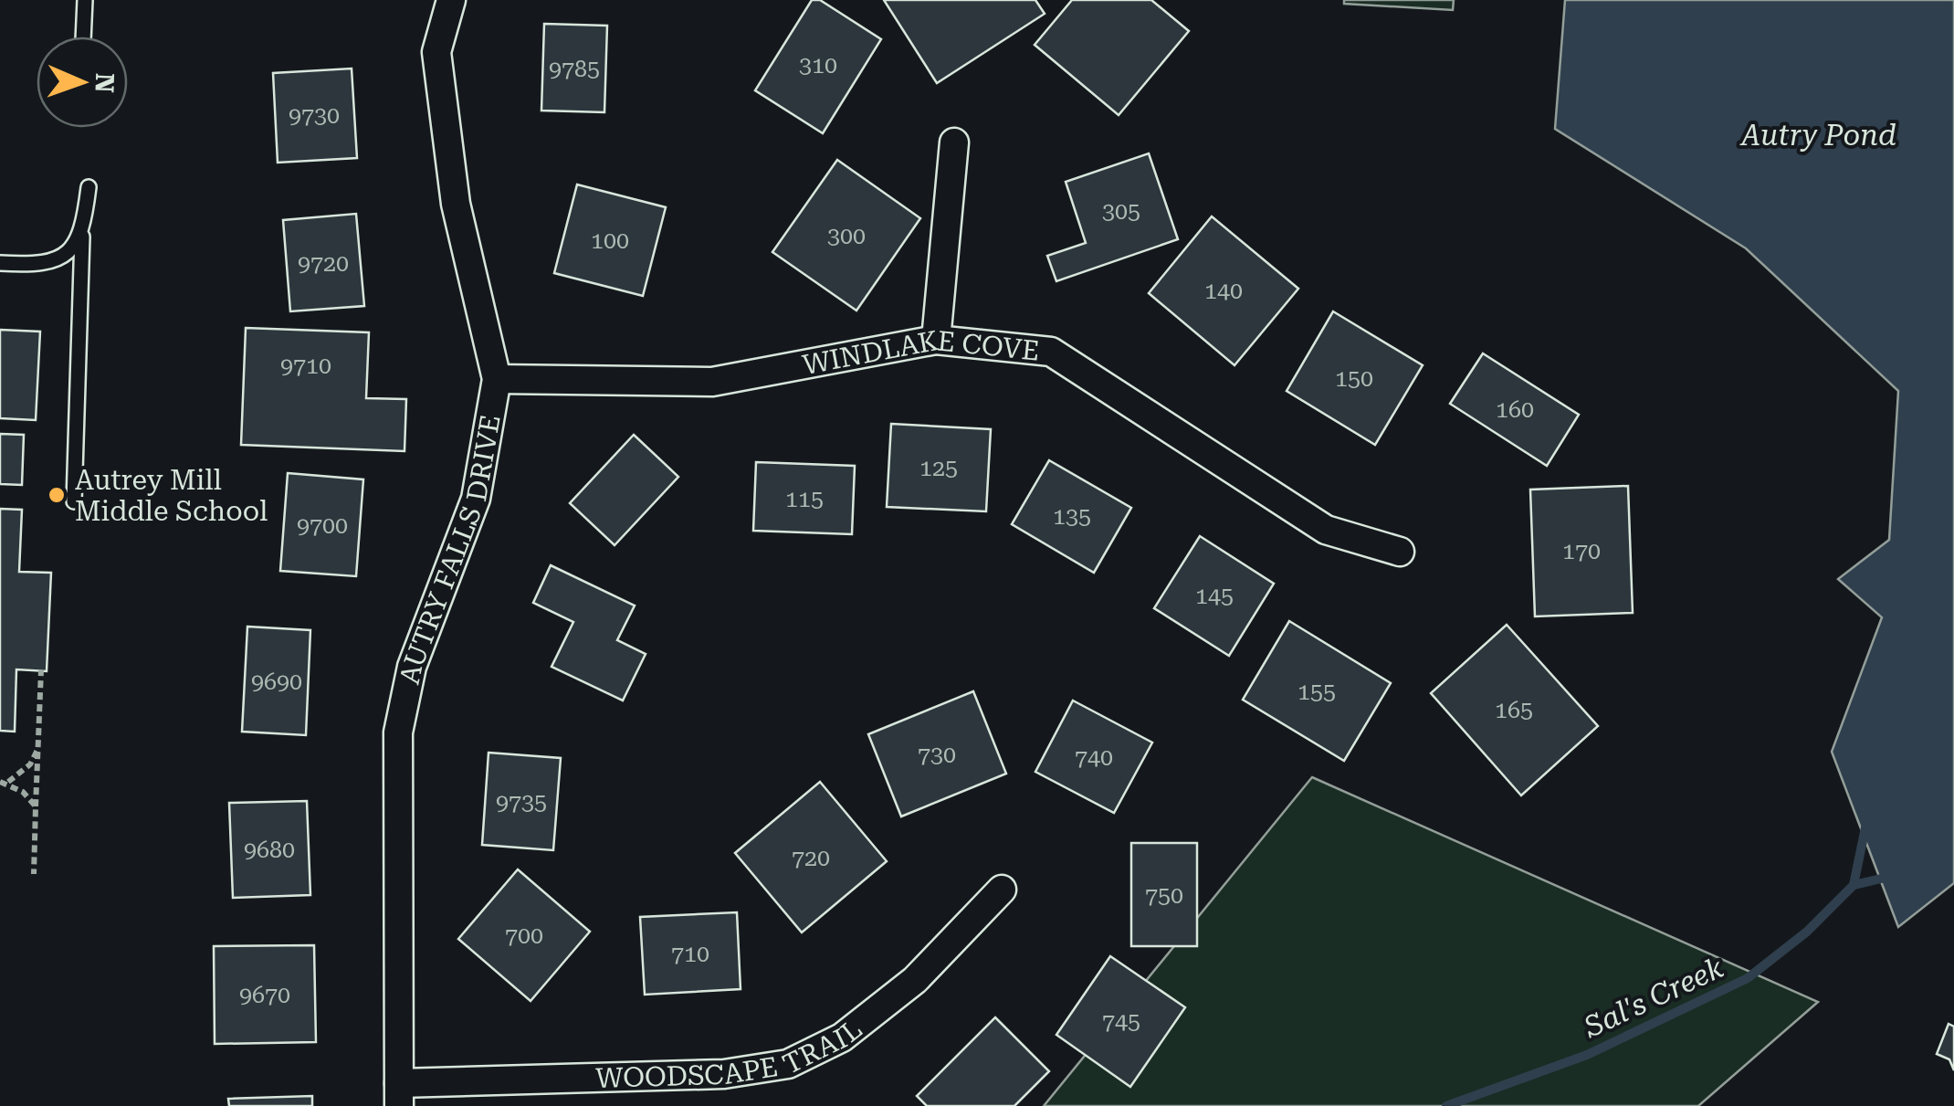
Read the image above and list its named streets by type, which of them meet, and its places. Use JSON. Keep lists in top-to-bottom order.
{
  "streets": {
    "street": ["WINDLAKE COVE", "AUTRY FALLS DRIVE", "WOODSCAPE TRAIL"]
  },
  "crossings": [
    ["WINDLAKE COVE", "AUTRY FALLS DRIVE"],
    ["AUTRY FALLS DRIVE", "WOODSCAPE TRAIL"]
  ],
  "water": ["Autry Pond", "Sal's Creek"],
  "places": ["Autrey Mill Middle School"],
  "house_numbers": [
    "310",
    "9785",
    "9730",
    "305",
    "300",
    "100",
    "9720",
    "140",
    "9710",
    "150",
    "160",
    "125",
    "115",
    "135",
    "9700",
    "170",
    "145",
    "9690",
    "155",
    "165",
    "730",
    "740",
    "9735",
    "9680",
    "720",
    "750",
    "700",
    "710",
    "9670",
    "745"
  ],
  "north": "right"
}
